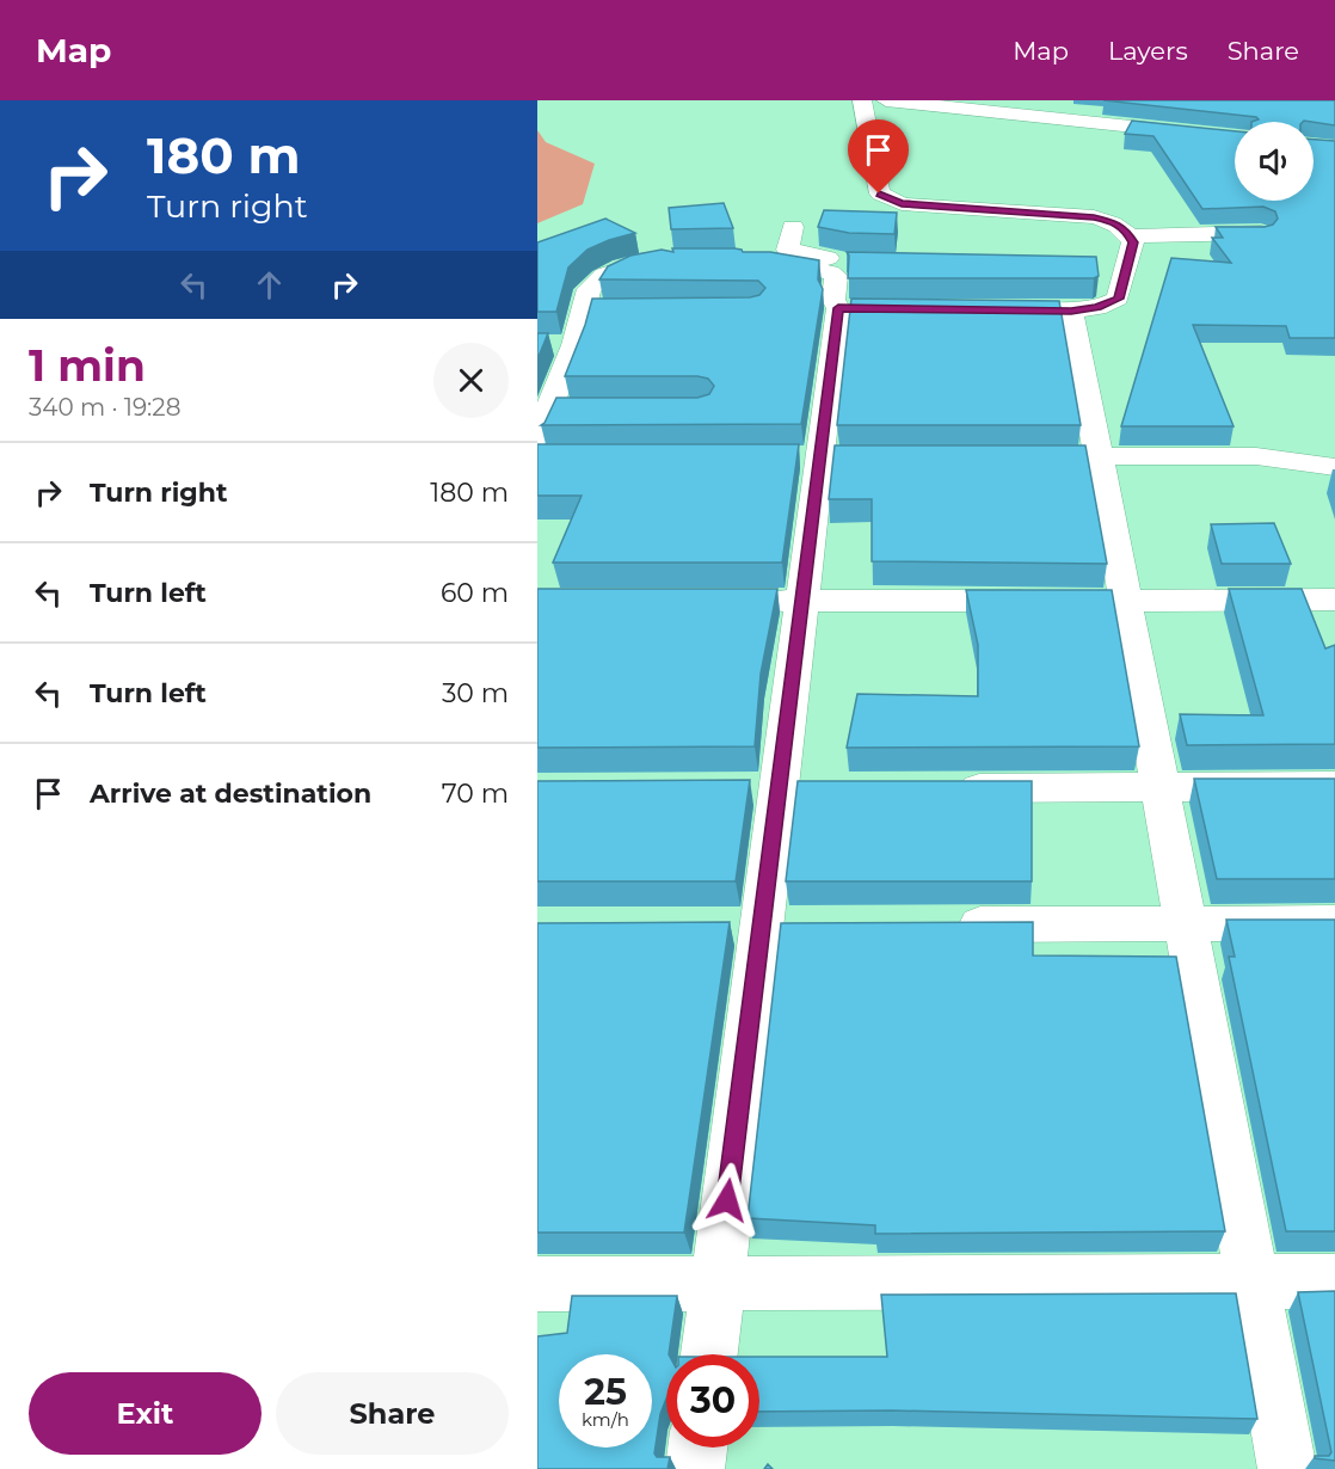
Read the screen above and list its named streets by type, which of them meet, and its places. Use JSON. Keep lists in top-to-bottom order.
{
  "page": {
    "header": "Map",
    "nav": ["Map", "Layers", "Share"],
    "turn": ["180 m", "Turn right"],
    "heading": ["1 min", "340 m · 19:28"],
    "list": [
      {
        "name": "Turn right",
        "value": "180 m"
      },
      {
        "name": "Turn left",
        "value": "60 m"
      },
      {
        "name": "Turn left",
        "value": "30 m"
      },
      {
        "name": "Arrive at destination",
        "value": "70 m"
      }
    ],
    "speed": "25 km/h",
    "limit": "30",
    "buttons": ["Exit", "Share"]
  }
}
